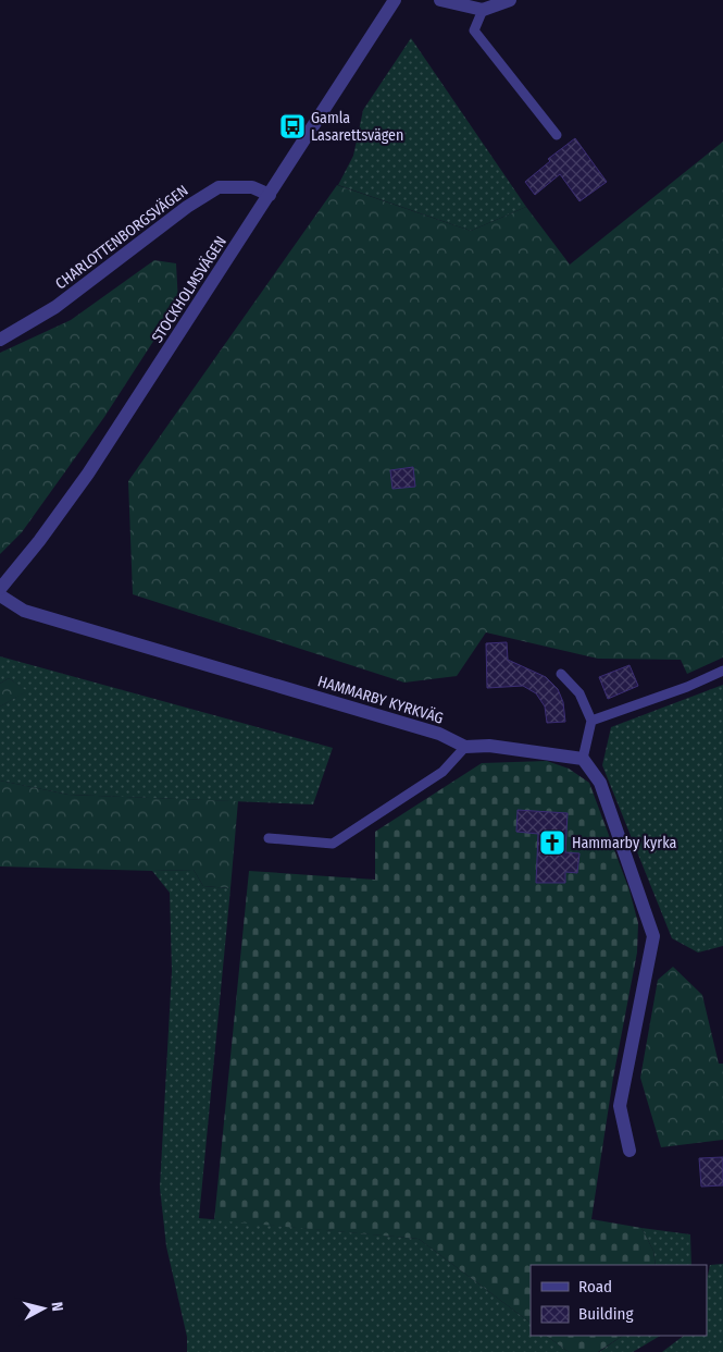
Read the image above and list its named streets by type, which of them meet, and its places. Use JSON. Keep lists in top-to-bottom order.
{
  "streets": {
    "street": ["CHARLOTTENBORGSVÄGEN", "STOCKHOLMSVÄGEN", "HAMMARBY KYRKVÄG"]
  },
  "crossings": [
    ["CHARLOTTENBORGSVÄGEN", "STOCKHOLMSVÄGEN"]
  ],
  "places": {
    "bus stop": ["Gamla Lasarettsvägen"],
    "church": ["Hammarby kyrka"]
  },
  "legend": ["Road", "Building"],
  "north": "right"
}
